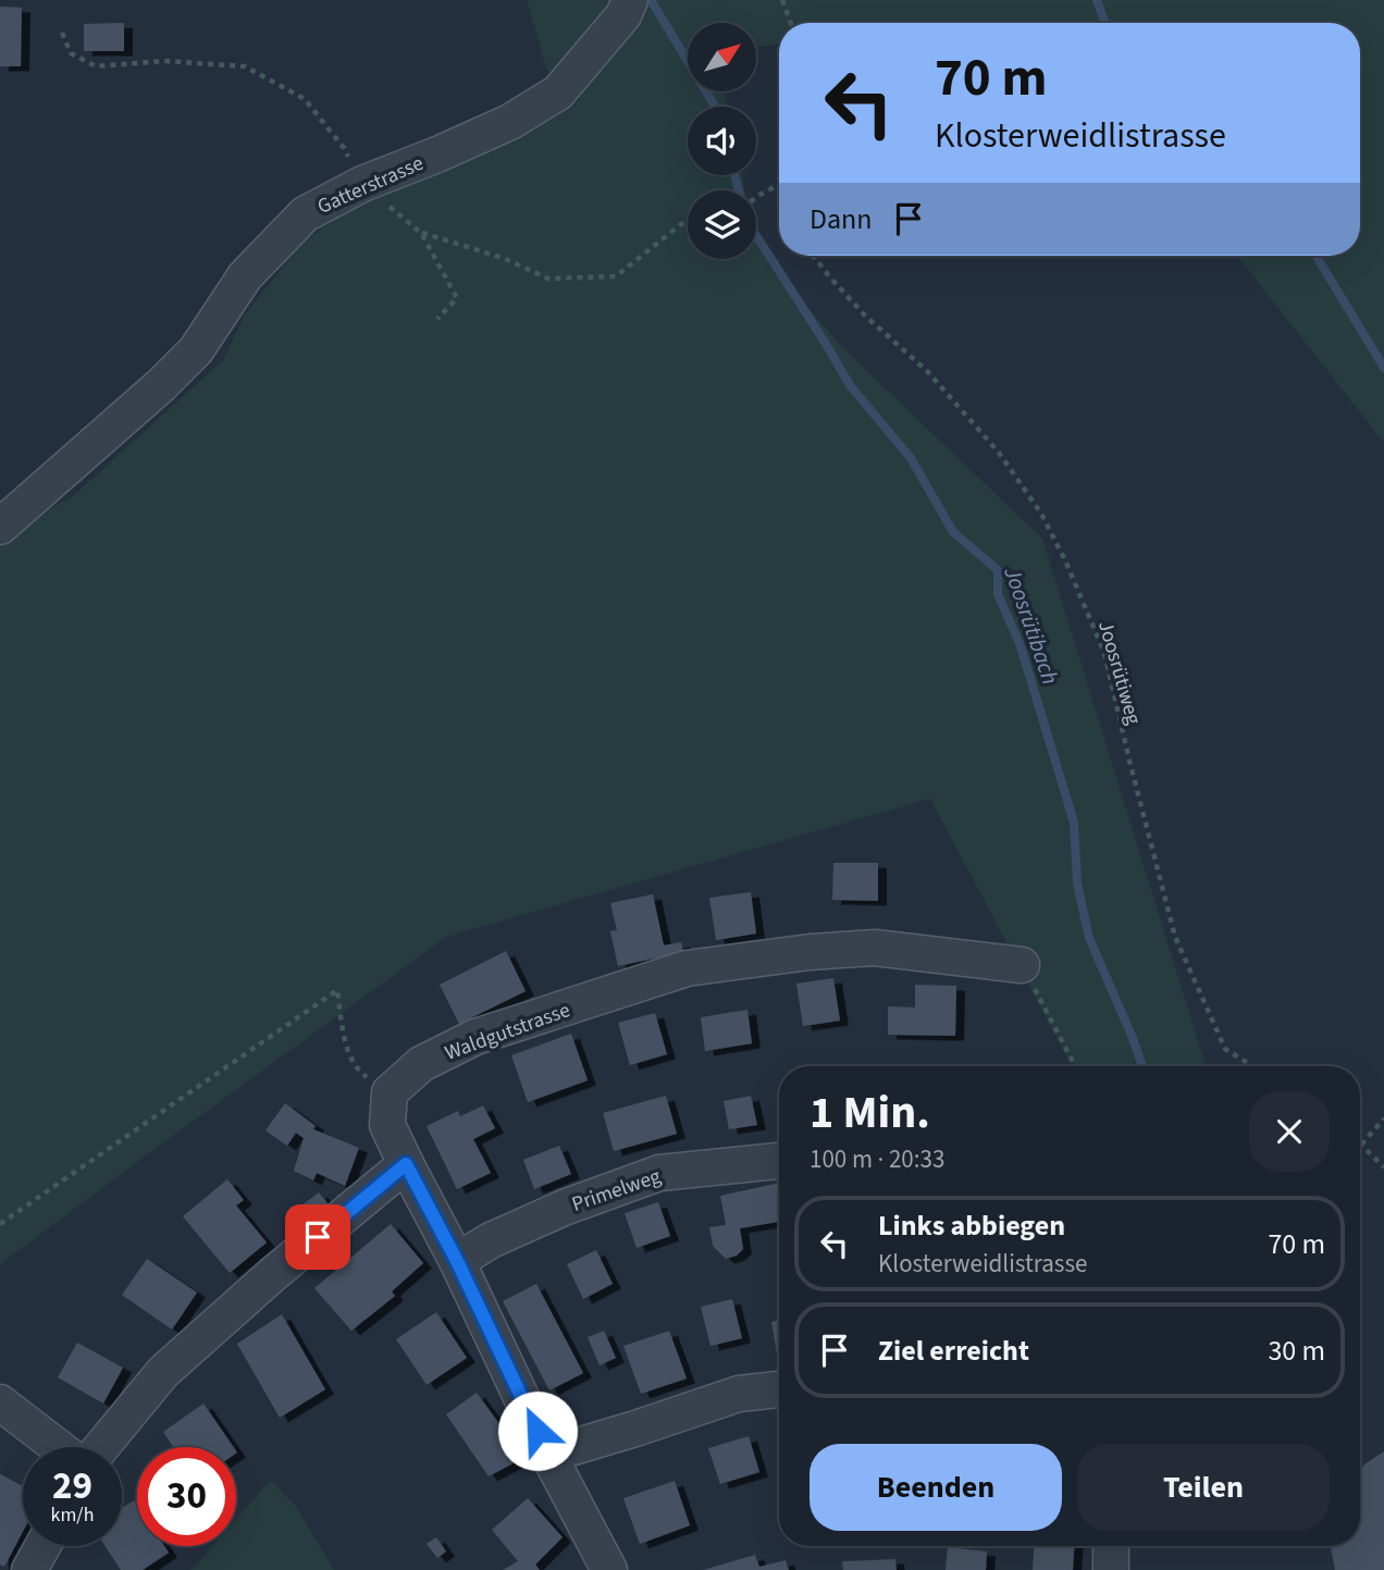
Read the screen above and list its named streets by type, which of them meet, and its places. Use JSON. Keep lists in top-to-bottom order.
{
  "streets": {
    "street": ["Gatterstrasse", "Waldgutstrasse", "Primelweg"],
    "path": ["Joosrütiweg"]
  },
  "water": ["Joosrütibach"],
  "north": "top right",
  "page": {
    "turn": ["70 m", "Klosterweidlistrasse"],
    "then": "Dann",
    "heading": ["1 Min.", "100 m · 20:33"],
    "list": [
      {
        "name": "Links abbiegen",
        "note": "Klosterweidlistrasse",
        "value": "70 m"
      },
      {
        "name": "Ziel erreicht",
        "value": "30 m"
      }
    ],
    "buttons": ["Beenden", "Teilen"],
    "speed": "29 km/h",
    "limit": "30"
  }
}
